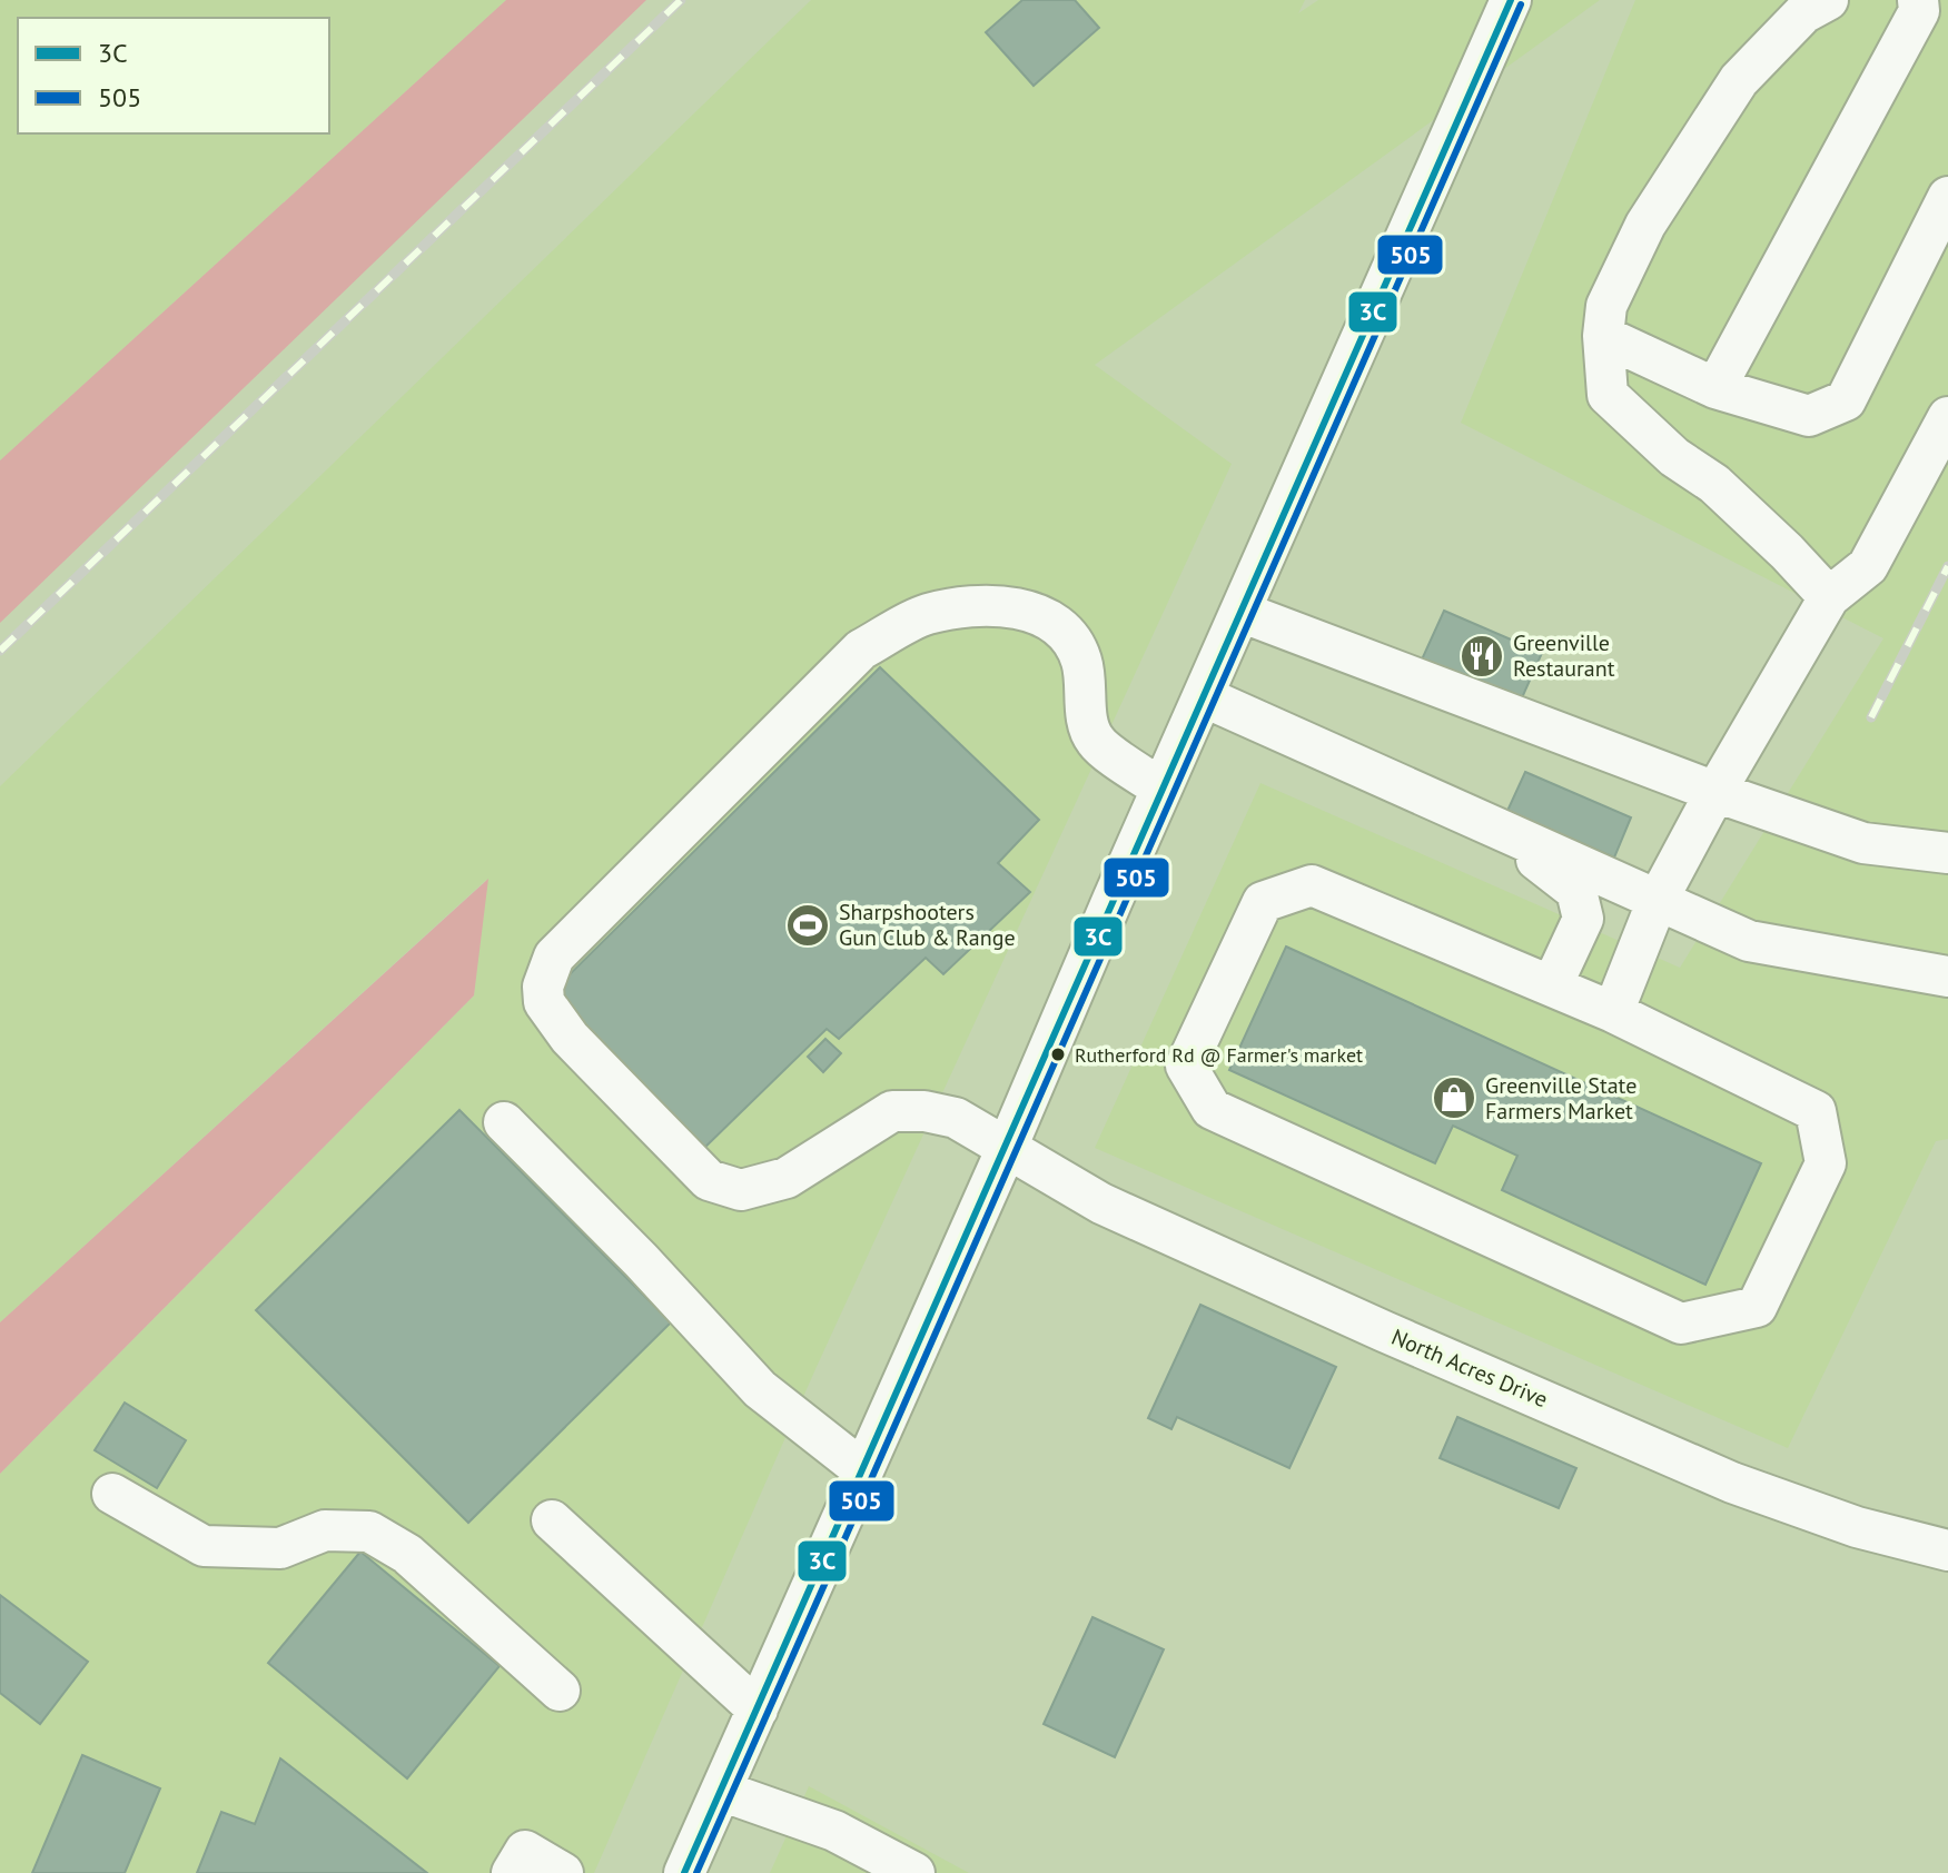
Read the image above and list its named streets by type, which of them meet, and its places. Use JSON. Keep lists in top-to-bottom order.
{
  "streets": {
    "street": ["North Acres Drive"]
  },
  "places": {
    "restaurant": ["Greenville Restaurant"],
    "sports": ["Sharpshooters Gun Club & Range"],
    "other": ["Rutherford Rd @ Farmer's market"],
    "shop": ["Greenville State Farmers Market"]
  },
  "lines": ["transit line 3C", "transit line 505"],
  "legend": ["3C", "505"]
}
